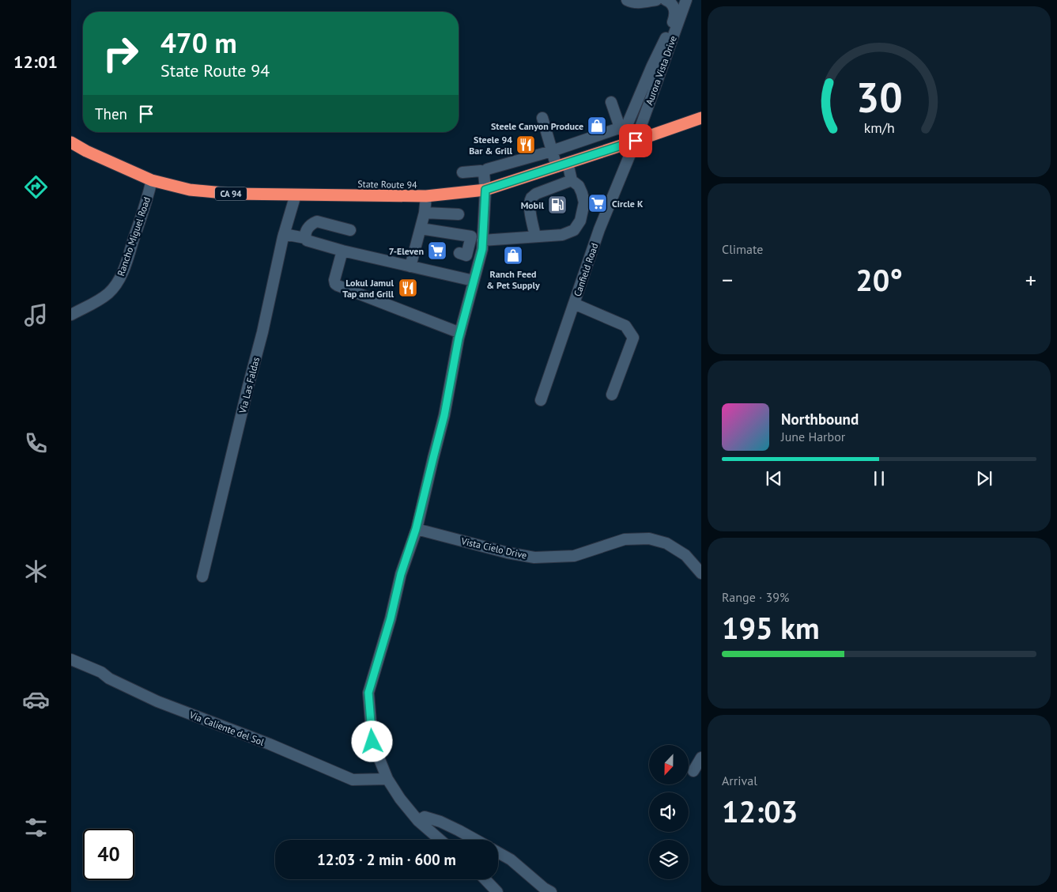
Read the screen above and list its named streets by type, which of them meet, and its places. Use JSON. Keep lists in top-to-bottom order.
{
  "streets": {
    "highway": ["State Route 94", "CA 94"],
    "street": [
      "Aurora Vista Drive",
      "Rancho Miguel Road",
      "Canfield Road",
      "Via Las Faldas",
      "Vista Cielo Drive",
      "Via Caliente del Sol"
    ]
  },
  "crossings": [
    ["Aurora Vista Drive", "State Route 94"],
    ["Aurora Vista Drive", "Canfield Road"],
    ["State Route 94", "Rancho Miguel Road"],
    ["State Route 94", "Canfield Road"],
    ["State Route 94", "Via Las Faldas"]
  ],
  "places": {
    "shop": ["Steele Canyon Produce", "Ranch Feed & Pet Supply"],
    "restaurant": ["Steele 94 Bar & Grill", "Lokul Jamul Tap and Grill"],
    "supermarket": ["Circle K", "7-Eleven"],
    "fuel station": ["Mobil"]
  },
  "north": "bottom",
  "page": {
    "tabs": "12:01",
    "turn": ["470 m", "State Route 94"],
    "then": "Then",
    "tile": [
      "Climate",
      ["Range · 39%", "195 km"],
      ["Arrival", "12:03"]
    ],
    "heat": ["−", "20°", "+"],
    "song": ["Northbound", "June Harbor"],
    "limit": "40",
    "trip": "12:03 · 2 min · 600 m",
    "gauge": ["30", "km/h"]
  }
}
